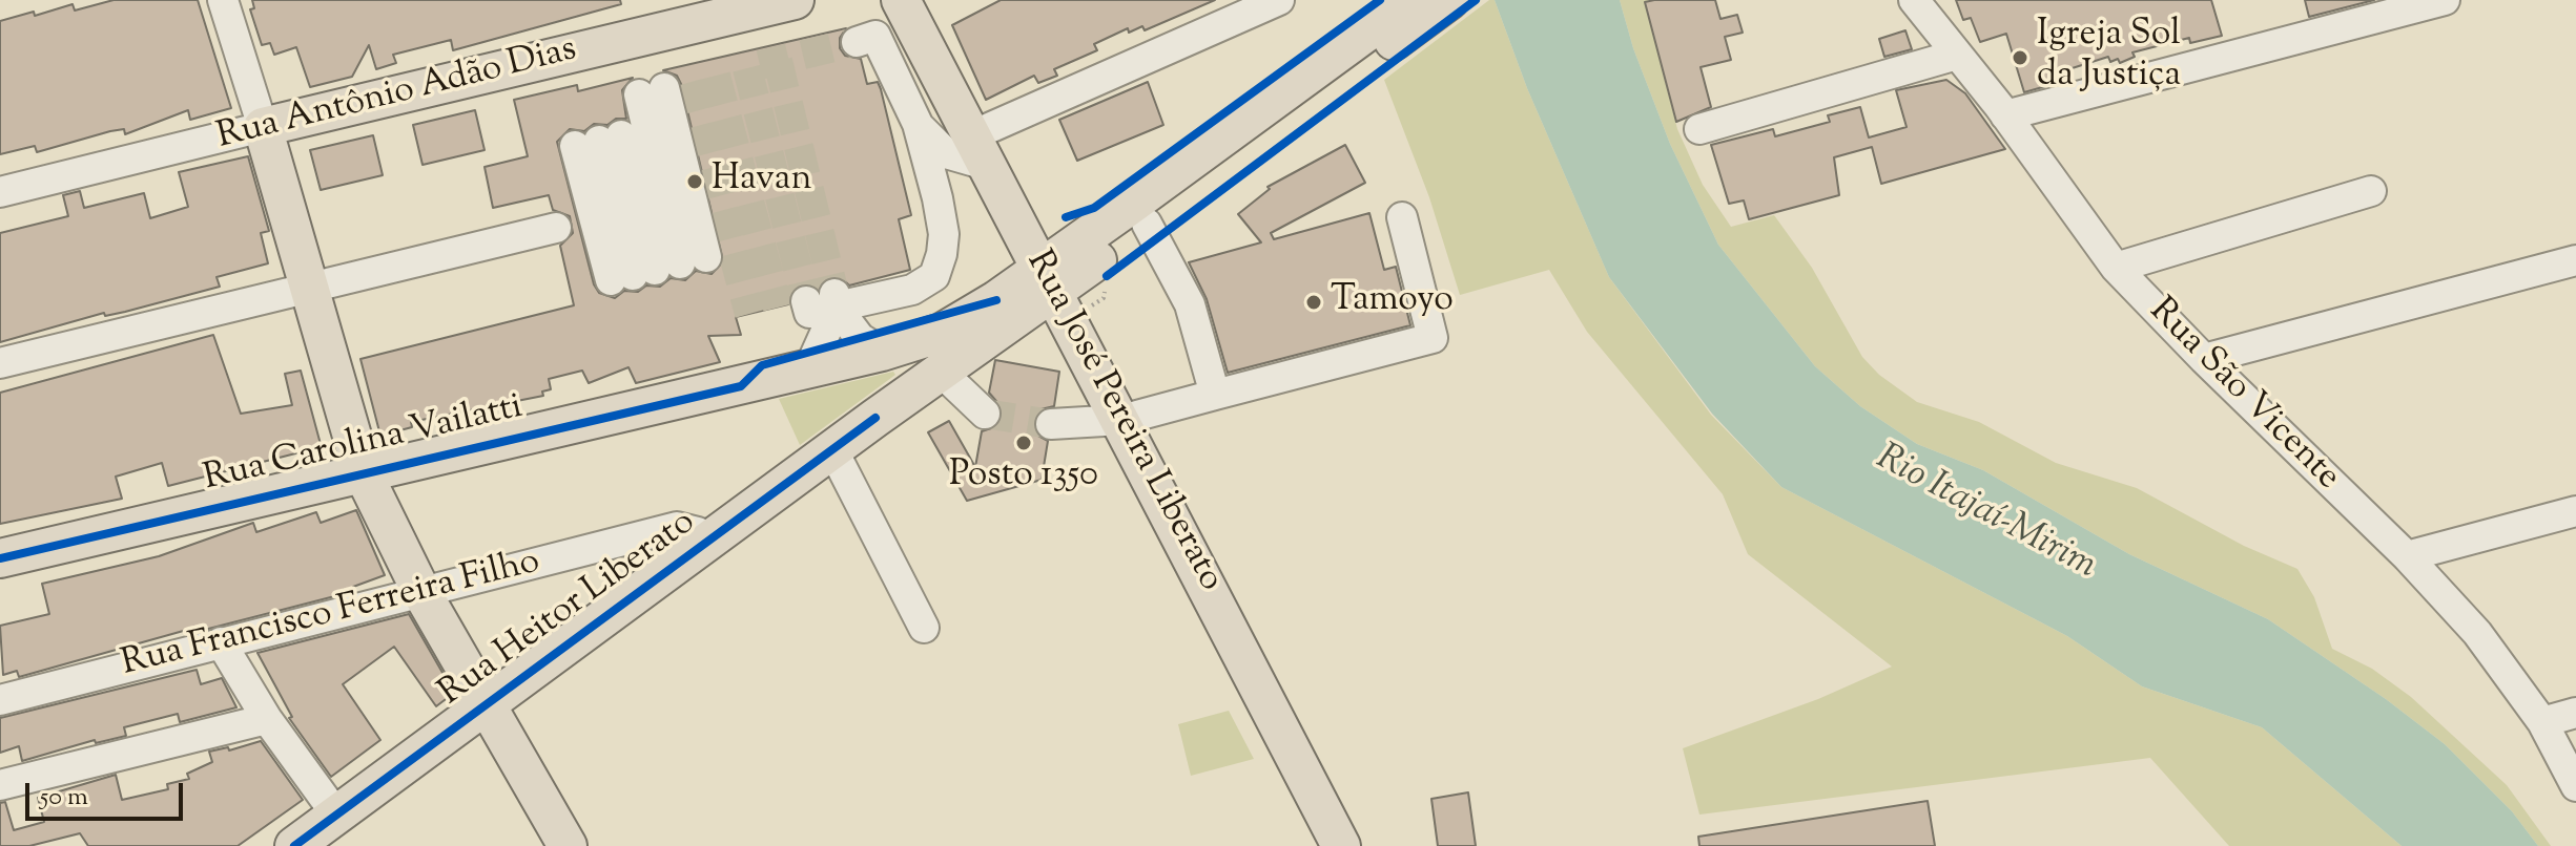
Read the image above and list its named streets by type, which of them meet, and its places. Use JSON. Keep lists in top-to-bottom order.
{
  "streets": {
    "main road": [
      "Rua Antônio Adão Dias",
      "Rua José Pereira Liberato",
      "Rua Carolina Vailatti",
      "Rua Heitor Liberato"
    ],
    "street": ["Rua São Vicente", "Rua Francisco Ferreira Filho"]
  },
  "crossings": [
    ["Rua José Pereira Liberato", "Rua Carolina Vailatti"],
    ["Rua José Pereira Liberato", "Rua Heitor Liberato"],
    ["Rua Carolina Vailatti", "Rua Heitor Liberato"],
    ["Rua Heitor Liberato", "Rua Francisco Ferreira Filho"]
  ],
  "water": ["Rio Itajaí-Mirim"],
  "places": [
    "Igreja Sol da Justiça",
    "Havan",
    "Tamoyo",
    "Posto 1350"
  ],
  "scale_bar": "50 m"
}
